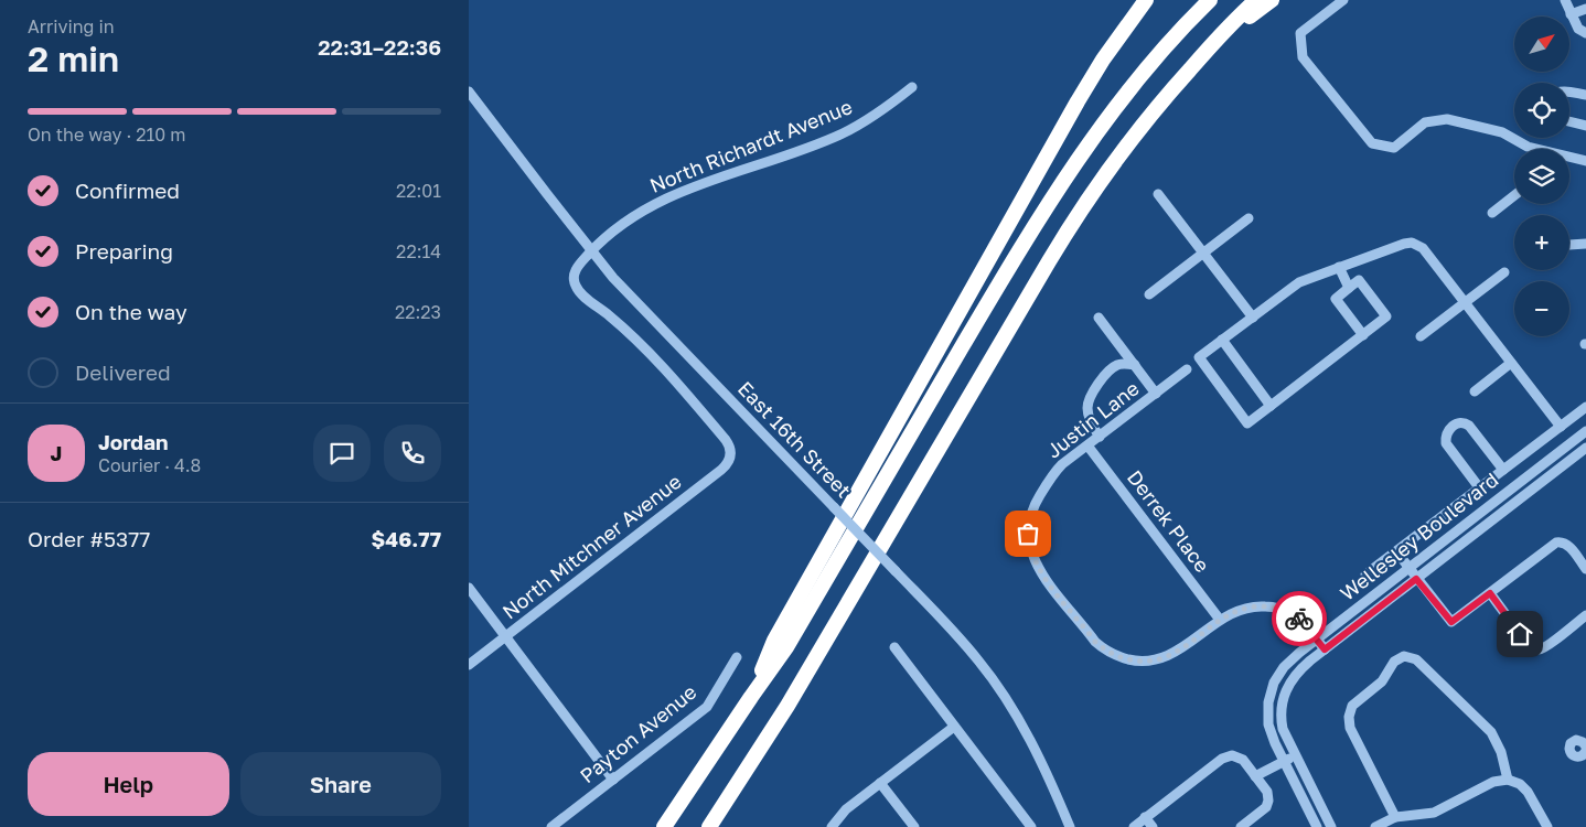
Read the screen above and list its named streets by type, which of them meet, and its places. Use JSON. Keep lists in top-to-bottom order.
{
  "streets": {
    "street": [
      "North Richardt Avenue",
      "Justin Lane",
      "East 16th Street",
      "Derrek Place",
      "Wellesley Boulevard",
      "North Mitchner Avenue",
      "Payton Avenue"
    ]
  },
  "crossings": [
    ["North Richardt Avenue", "East 16th Street"],
    ["North Richardt Avenue", "North Mitchner Avenue"],
    ["Justin Lane", "Derrek Place"],
    ["Justin Lane", "Wellesley Boulevard"]
  ],
  "north": "top right",
  "page": {
    "heading": ["2 min", "Arriving in", "22:31–22:36"],
    "panel": [
      "Jordan",
      "Courier · 4.8",
      "Order #5377",
      "$46.77"
    ],
    "map_buttons": ["+", "−"],
    "bar": "On the way · 210 m",
    "list": [
      ["Confirmed", "22:01"],
      ["Preparing", "22:14"],
      ["On the way", "22:23"],
      "Delivered"
    ],
    "round": "J",
    "buttons": ["Help", "Share"]
  }
}
